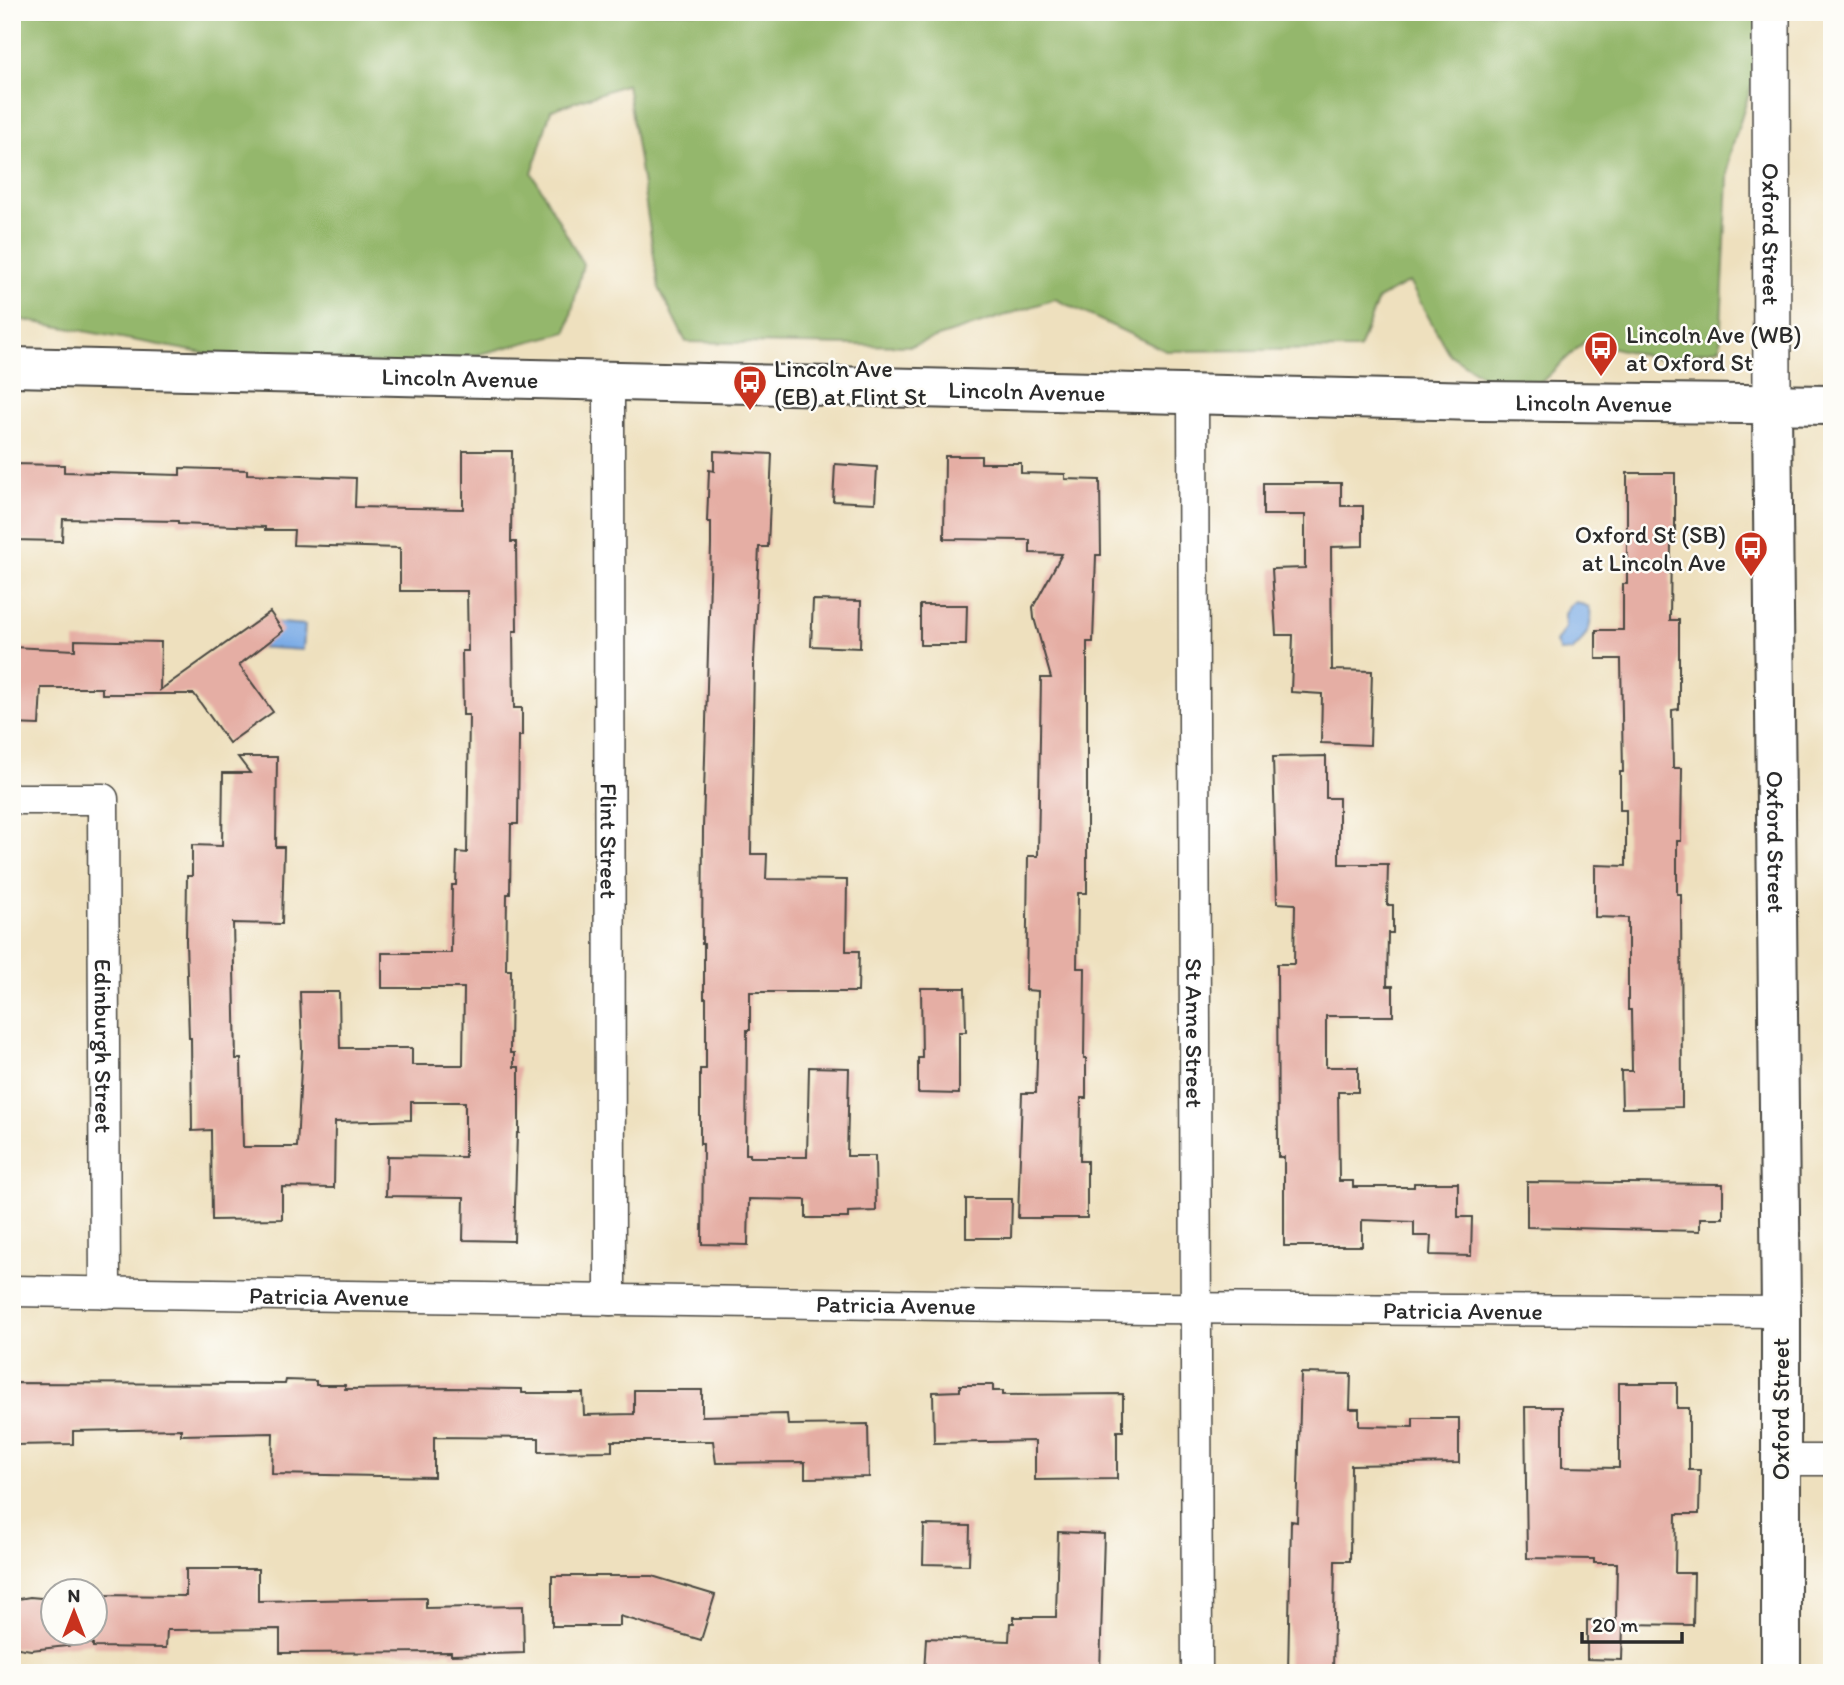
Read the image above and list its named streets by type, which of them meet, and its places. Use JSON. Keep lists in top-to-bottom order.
{
  "streets": {
    "main road": ["Oxford Street", "Lincoln Avenue"],
    "street": [
      "Flint Street",
      "St Anne Street",
      "Edinburgh Street",
      "Patricia Avenue"
    ]
  },
  "crossings": [
    ["Oxford Street", "Lincoln Avenue"],
    ["Oxford Street", "Patricia Avenue"],
    ["Lincoln Avenue", "Flint Street"],
    ["Lincoln Avenue", "St Anne Street"],
    ["Flint Street", "Patricia Avenue"],
    ["St Anne Street", "Patricia Avenue"],
    ["Edinburgh Street", "Patricia Avenue"]
  ],
  "places": {
    "bus stop": ["Lincoln Ave (WB) at Oxford St", "Lincoln Ave (EB) at Flint St", "Oxford St (SB) at Lincoln Ave"]
  },
  "scale_bar": "20 m",
  "north": "top"
}
